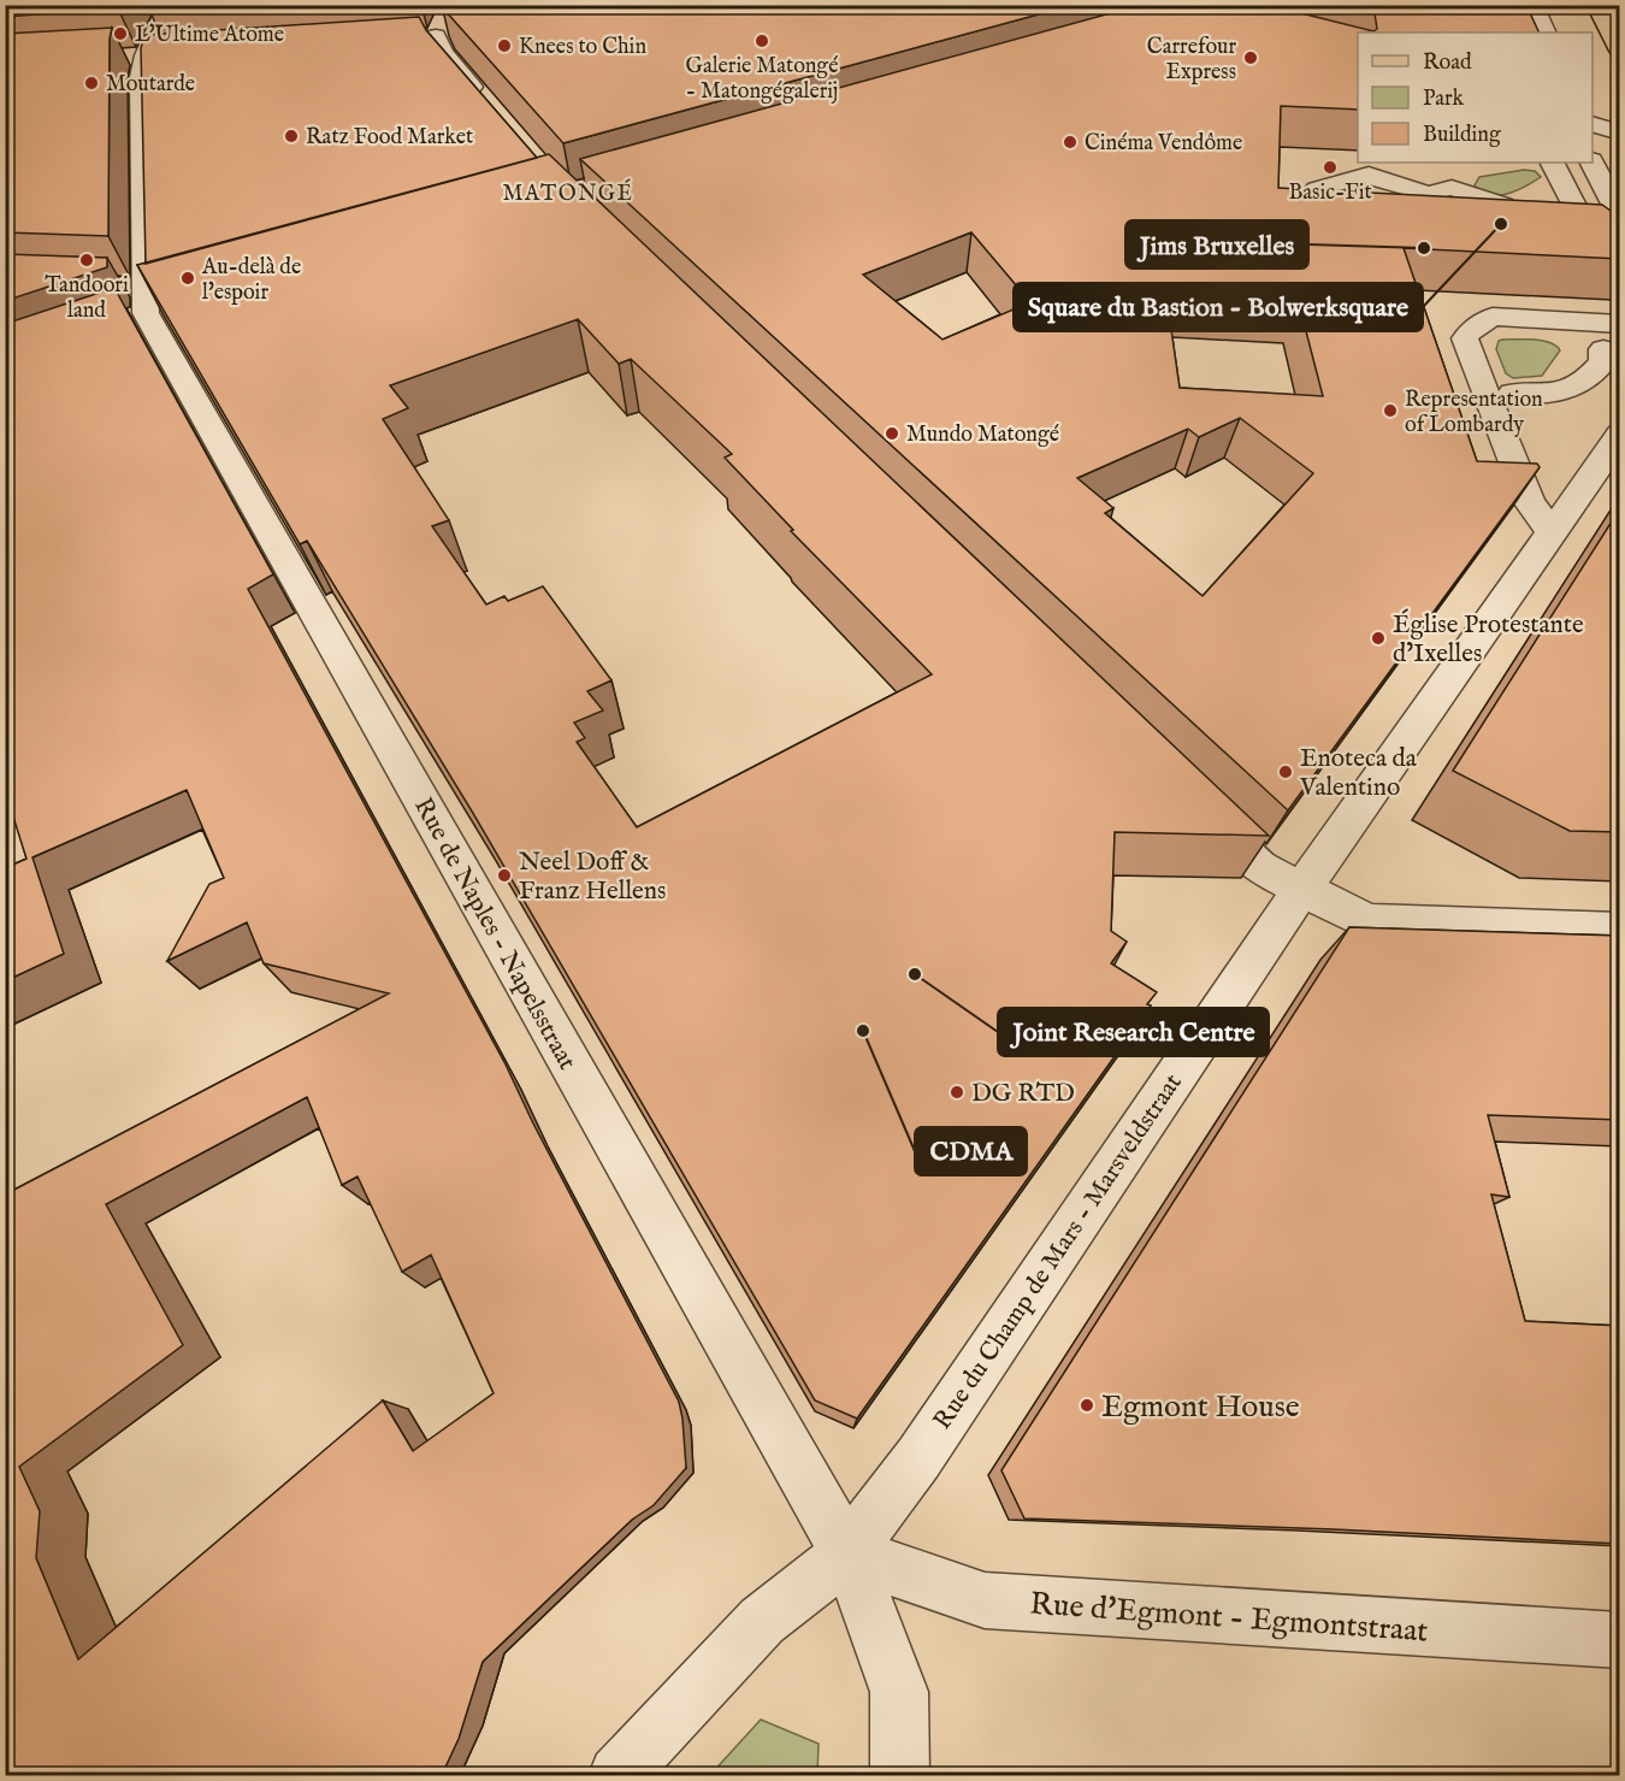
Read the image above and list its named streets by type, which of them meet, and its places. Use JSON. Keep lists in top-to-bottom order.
{
  "streets": {
    "street": ["Rue de Naples - Napelsstraat", "Rue du Champ de Mars - Marsveldstraat", "Rue d'Egmont - Egmontstraat"]
  },
  "crossings": [
    ["Rue de Naples - Napelsstraat", "Rue du Champ de Mars - Marsveldstraat"],
    ["Rue de Naples - Napelsstraat", "Rue d'Egmont - Egmontstraat"],
    ["Rue du Champ de Mars - Marsveldstraat", "Rue d'Egmont - Egmontstraat"]
  ],
  "districts": ["MATONGÉ"],
  "places": [
    "L'Ultime Atome",
    "Galerie Matongé - Matongégalerij",
    "Knees to Chin",
    "Carrefour Express",
    "Moutarde",
    "Ratz Food Market",
    "Cinéma Vendôme",
    "Basic-Fit",
    "Square du Bastion - Bolwerksquare",
    "Jims Bruxelles",
    "Tandoori land",
    "Au-delà de l'espoir",
    "Representation of Lombardy",
    "Mundo Matongé",
    "Église Protestante d’Ixelles",
    "Enoteca da Valentino",
    "Neel Doff & Franz Hellens",
    "Joint Research Centre",
    "CDMA",
    "DG RTD",
    "Egmont House"
  ],
  "legend": ["Road", "Park", "Building"]
}
